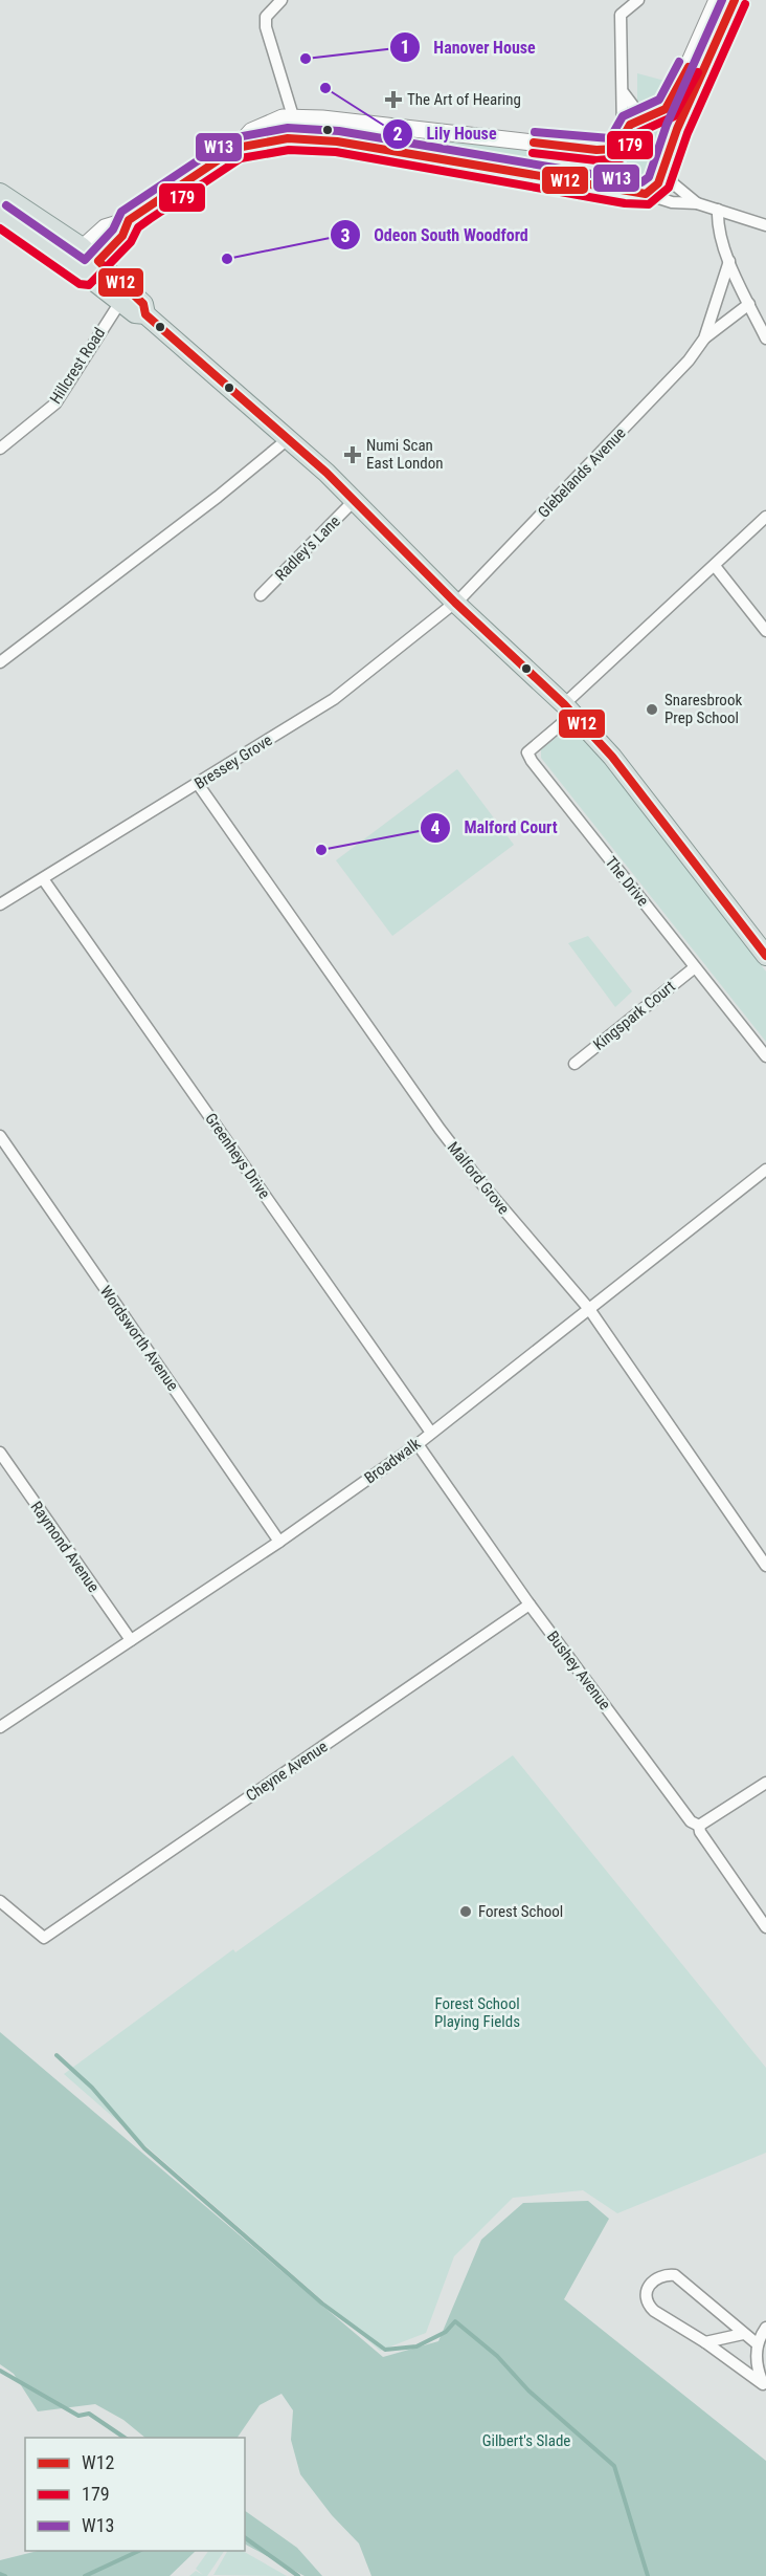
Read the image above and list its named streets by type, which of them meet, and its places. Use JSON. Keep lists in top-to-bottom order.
{
  "streets": {
    "street": [
      "Hillcrest Road",
      "Glebelands Avenue",
      "Radley's Lane",
      "Bressey Grove",
      "The Drive",
      "Kingspark Court",
      "Greenheys Drive",
      "Malford Grove",
      "Wordsworth Avenue",
      "Broadwalk",
      "Raymond Avenue",
      "Bushey Avenue",
      "Cheyne Avenue"
    ]
  },
  "crossings": [
    ["Glebelands Avenue", "Bressey Grove"],
    ["Bressey Grove", "Greenheys Drive"],
    ["Bressey Grove", "Malford Grove"],
    ["The Drive", "Kingspark Court"],
    ["Greenheys Drive", "Broadwalk"],
    ["Malford Grove", "Broadwalk"],
    ["Wordsworth Avenue", "Broadwalk"],
    ["Broadwalk", "Raymond Avenue"],
    ["Broadwalk", "Bushey Avenue"],
    ["Bushey Avenue", "Cheyne Avenue"]
  ],
  "parks": ["Forest School Playing Fields", "Gilbert's Slade"],
  "places": {
    "other": [
      "Hanover House",
      "Lily House",
      "Odeon South Woodford",
      "Snaresbrook Prep School",
      "Malford Court",
      "Forest School"
    ],
    "health": ["The Art of Hearing", "Numi Scan East London"]
  },
  "lines": ["transit line W12", "transit line W13", "transit line 179"],
  "legend": ["W12", "179", "W13"]
}
